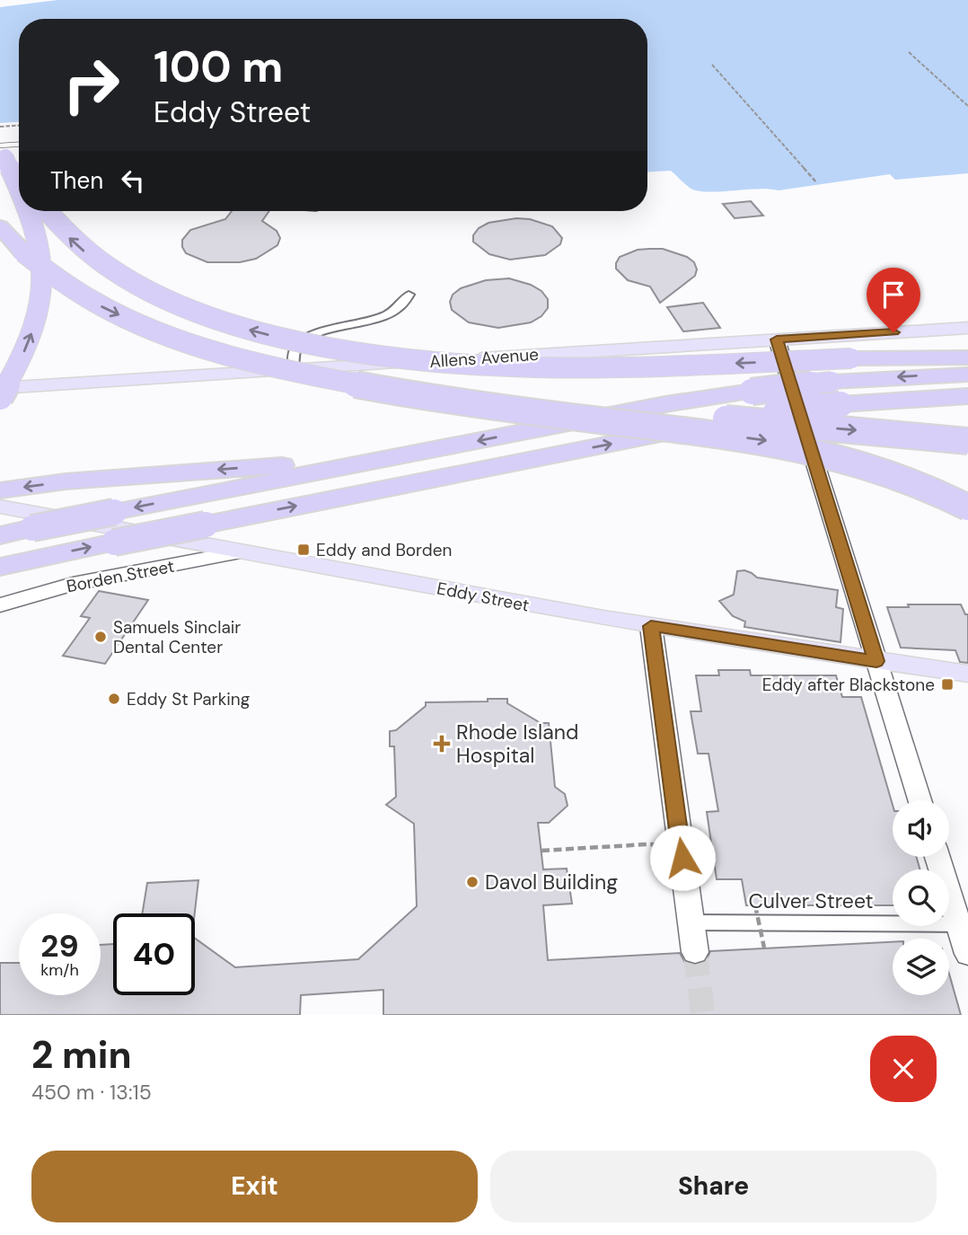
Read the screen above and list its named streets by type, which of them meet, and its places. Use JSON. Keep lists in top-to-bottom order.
{
  "streets": {
    "main road": ["Allens Avenue", "Eddy Street"],
    "street": ["Borden Street", "Culver Street"]
  },
  "crossings": [
    ["Borden Street", "Eddy Street"]
  ],
  "places": {
    "transit": ["Eddy and Borden", "Eddy after Blackstone"],
    "other": ["Samuels Sinclair Dental Center", "Eddy St Parking", "Davol Building"],
    "health": ["Rhode Island Hospital"]
  },
  "page": {
    "turn": ["100 m", "Eddy Street"],
    "then": "Then",
    "speed": "29 km/h",
    "limit": "40",
    "heading": ["2 min", "450 m · 13:15"],
    "buttons": ["Exit", "Share"]
  }
}
